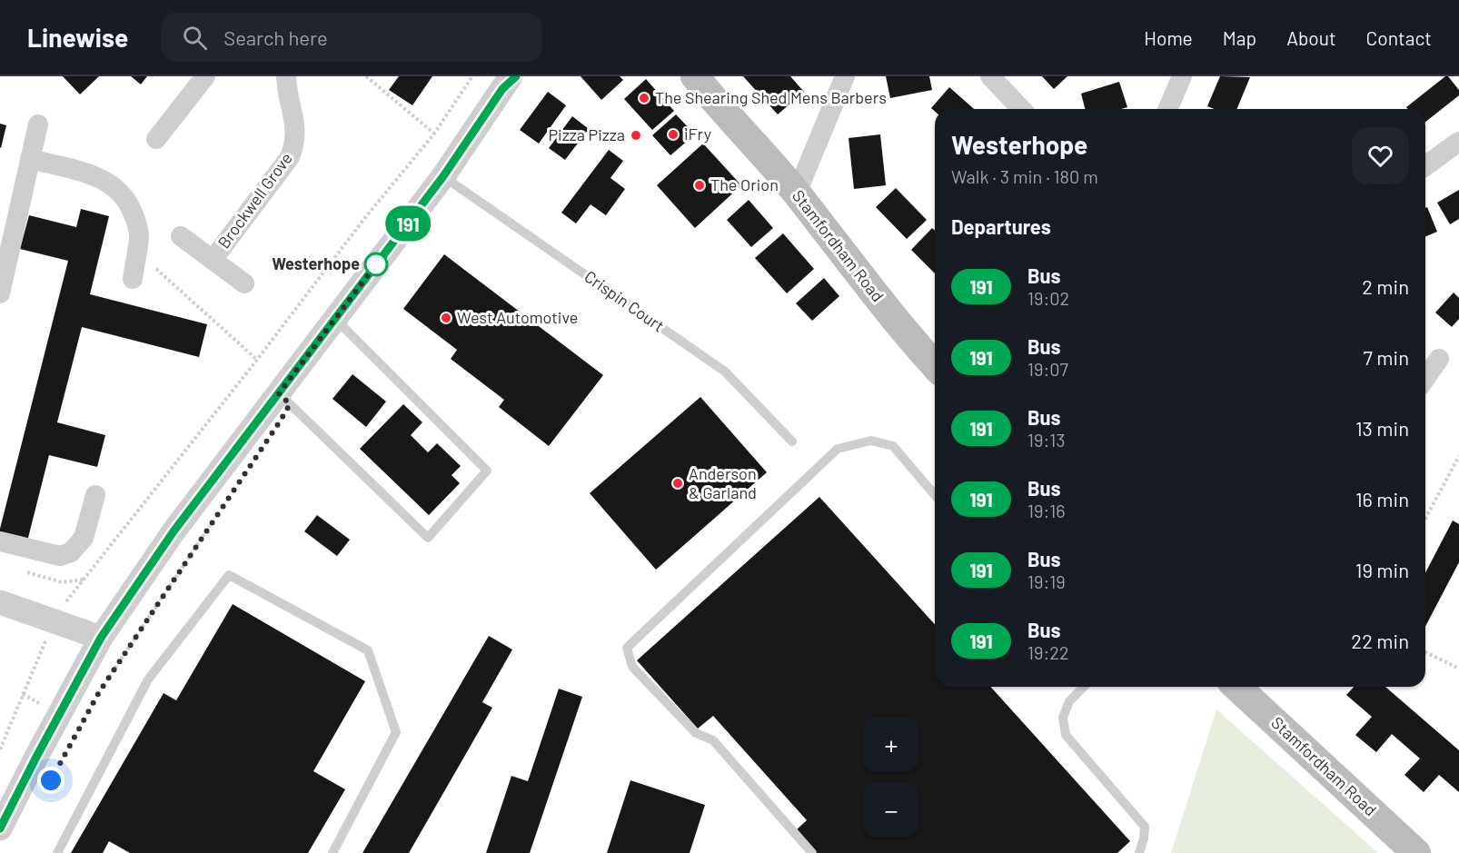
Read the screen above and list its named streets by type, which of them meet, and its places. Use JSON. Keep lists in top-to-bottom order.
{
  "streets": {
    "main road": ["Stamfordham Road"],
    "street": ["Brockwell Grove"],
    "lane": ["Crispin Court"]
  },
  "places": [
    "The Shearing Shed Mens Barbers",
    "iFry",
    "Pizza Pizza",
    "The Orion",
    "Westerhope",
    "West Automotive",
    "Anderson & Garland"
  ],
  "lines": ["bus line 191"],
  "page": {
    "header": "Linewise",
    "search": "Search here",
    "nav": [
      "Home",
      "Map",
      "About",
      "Contact"
    ],
    "on_map": "191",
    "heading": [
      ["Westerhope", "Walk · 3 min · 180 m"],
      "Departures"
    ],
    "list": [
      {
        "mark": "191",
        "name": "Bus",
        "note": "19:02",
        "value": "2 min"
      },
      {
        "mark": "191",
        "name": "Bus",
        "note": "19:07",
        "value": "7 min"
      },
      {
        "mark": "191",
        "name": "Bus",
        "note": "19:13",
        "value": "13 min"
      },
      {
        "mark": "191",
        "name": "Bus",
        "note": "19:16",
        "value": "16 min"
      },
      {
        "mark": "191",
        "name": "Bus",
        "note": "19:19",
        "value": "19 min"
      },
      {
        "mark": "191",
        "name": "Bus",
        "note": "19:22",
        "value": "22 min"
      }
    ],
    "map_buttons": ["+", "−"]
  }
}
